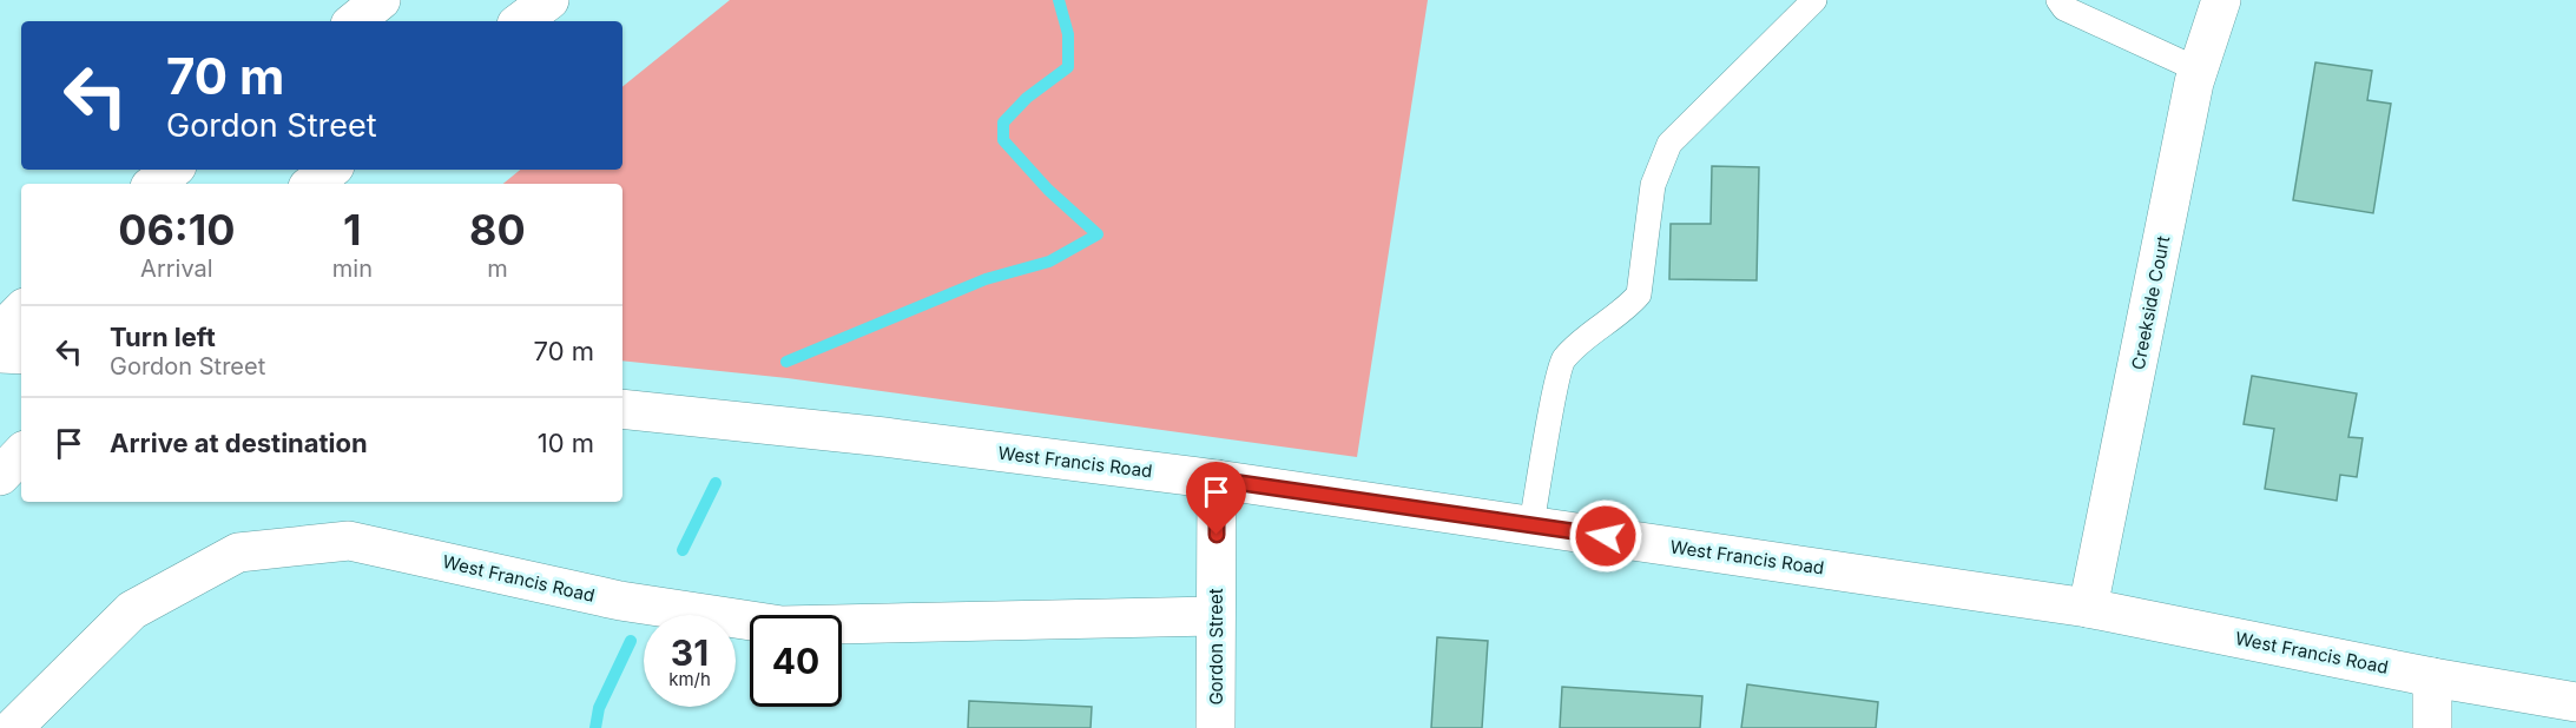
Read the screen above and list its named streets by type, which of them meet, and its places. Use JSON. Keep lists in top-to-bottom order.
{
  "streets": {
    "main road": ["Creekside Court", "West Francis Road", "Gordon Street"]
  },
  "crossings": [
    ["Creekside Court", "West Francis Road"],
    ["West Francis Road", "Gordon Street"]
  ],
  "page": {
    "turn": ["70 m", "Gordon Street"],
    "eta": [
      "06:10",
      "Arrival",
      "1",
      "min",
      "80",
      "m"
    ],
    "list": [
      {
        "name": "Turn left",
        "note": "Gordon Street",
        "value": "70 m"
      },
      {
        "name": "Arrive at destination",
        "value": "10 m"
      }
    ],
    "speed": "31 km/h",
    "limit": "40"
  }
}
